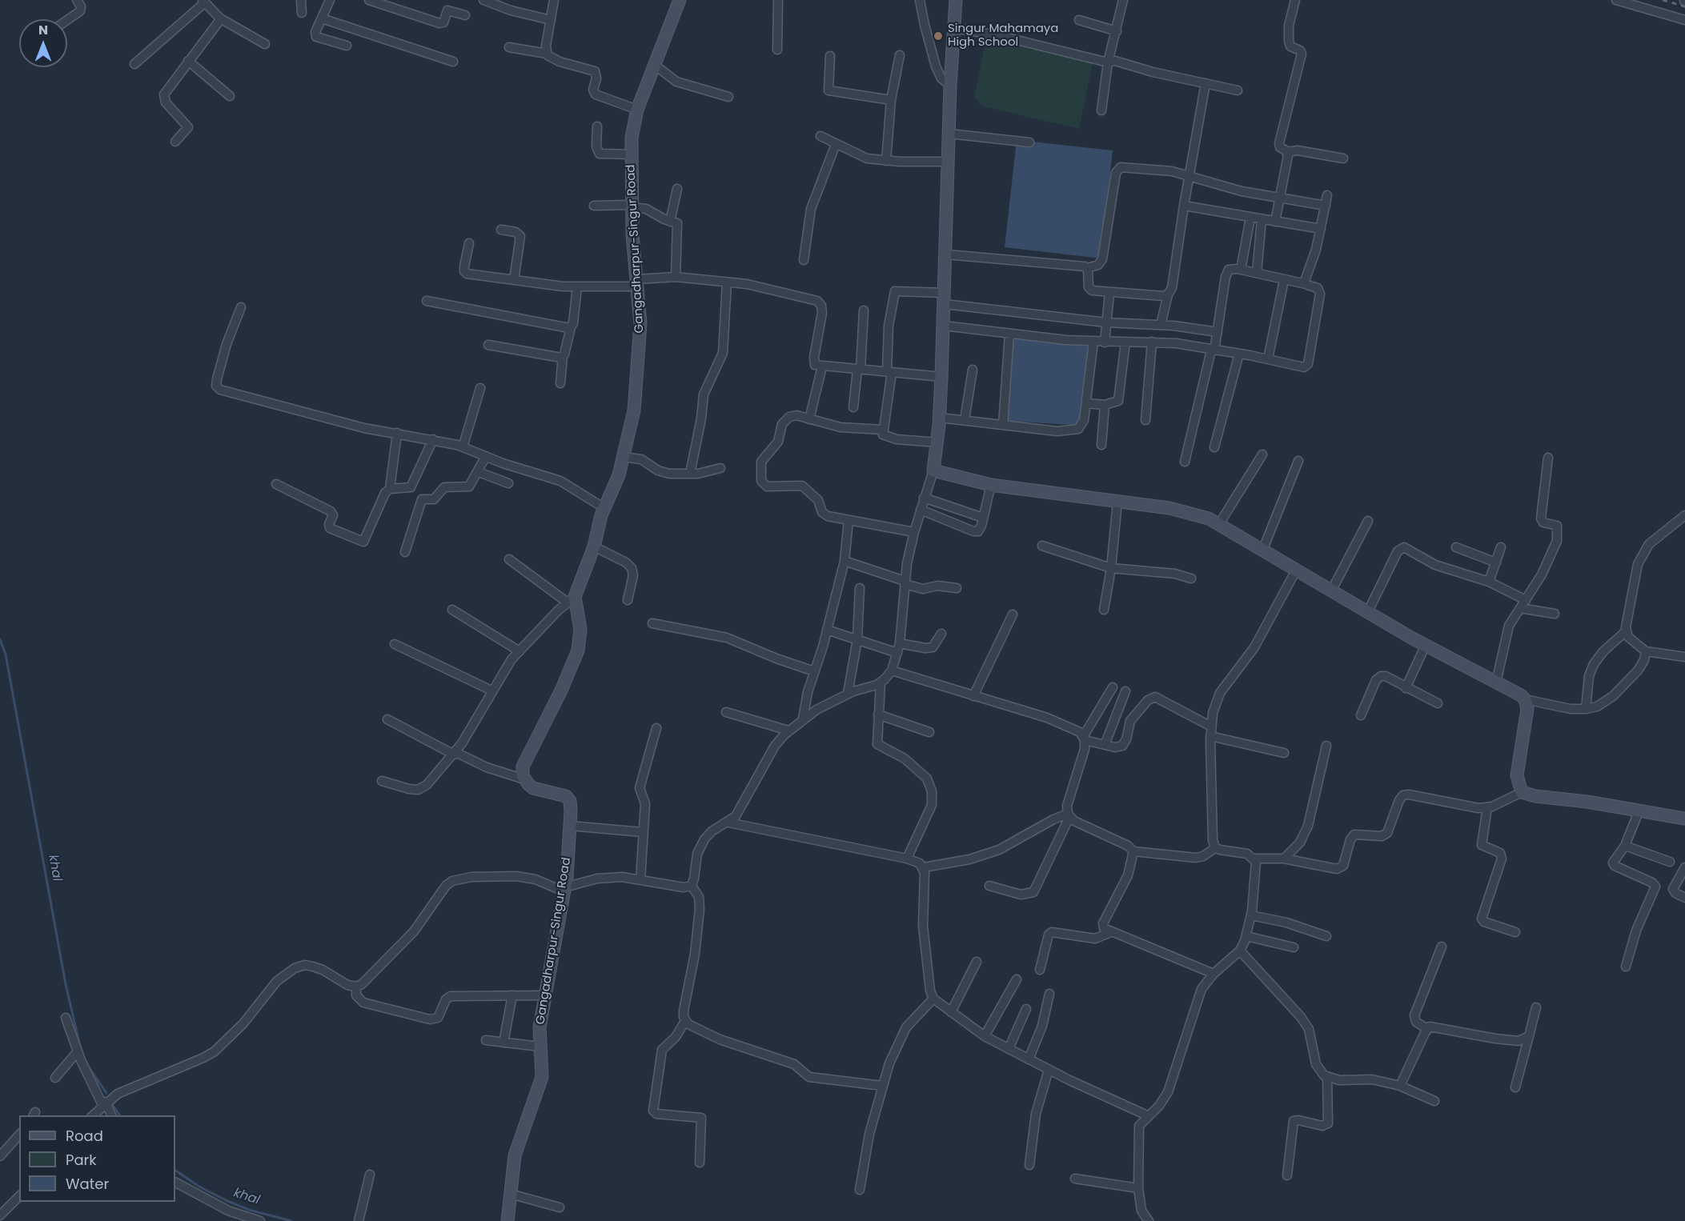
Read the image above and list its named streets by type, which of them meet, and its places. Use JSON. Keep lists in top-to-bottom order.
{
  "streets": {
    "street": ["Gangadharpur-Singur Road"]
  },
  "water": ["khal"],
  "places": ["Singur Mahamaya High School"],
  "legend": ["Road", "Park", "Water"],
  "north": "top"
}
